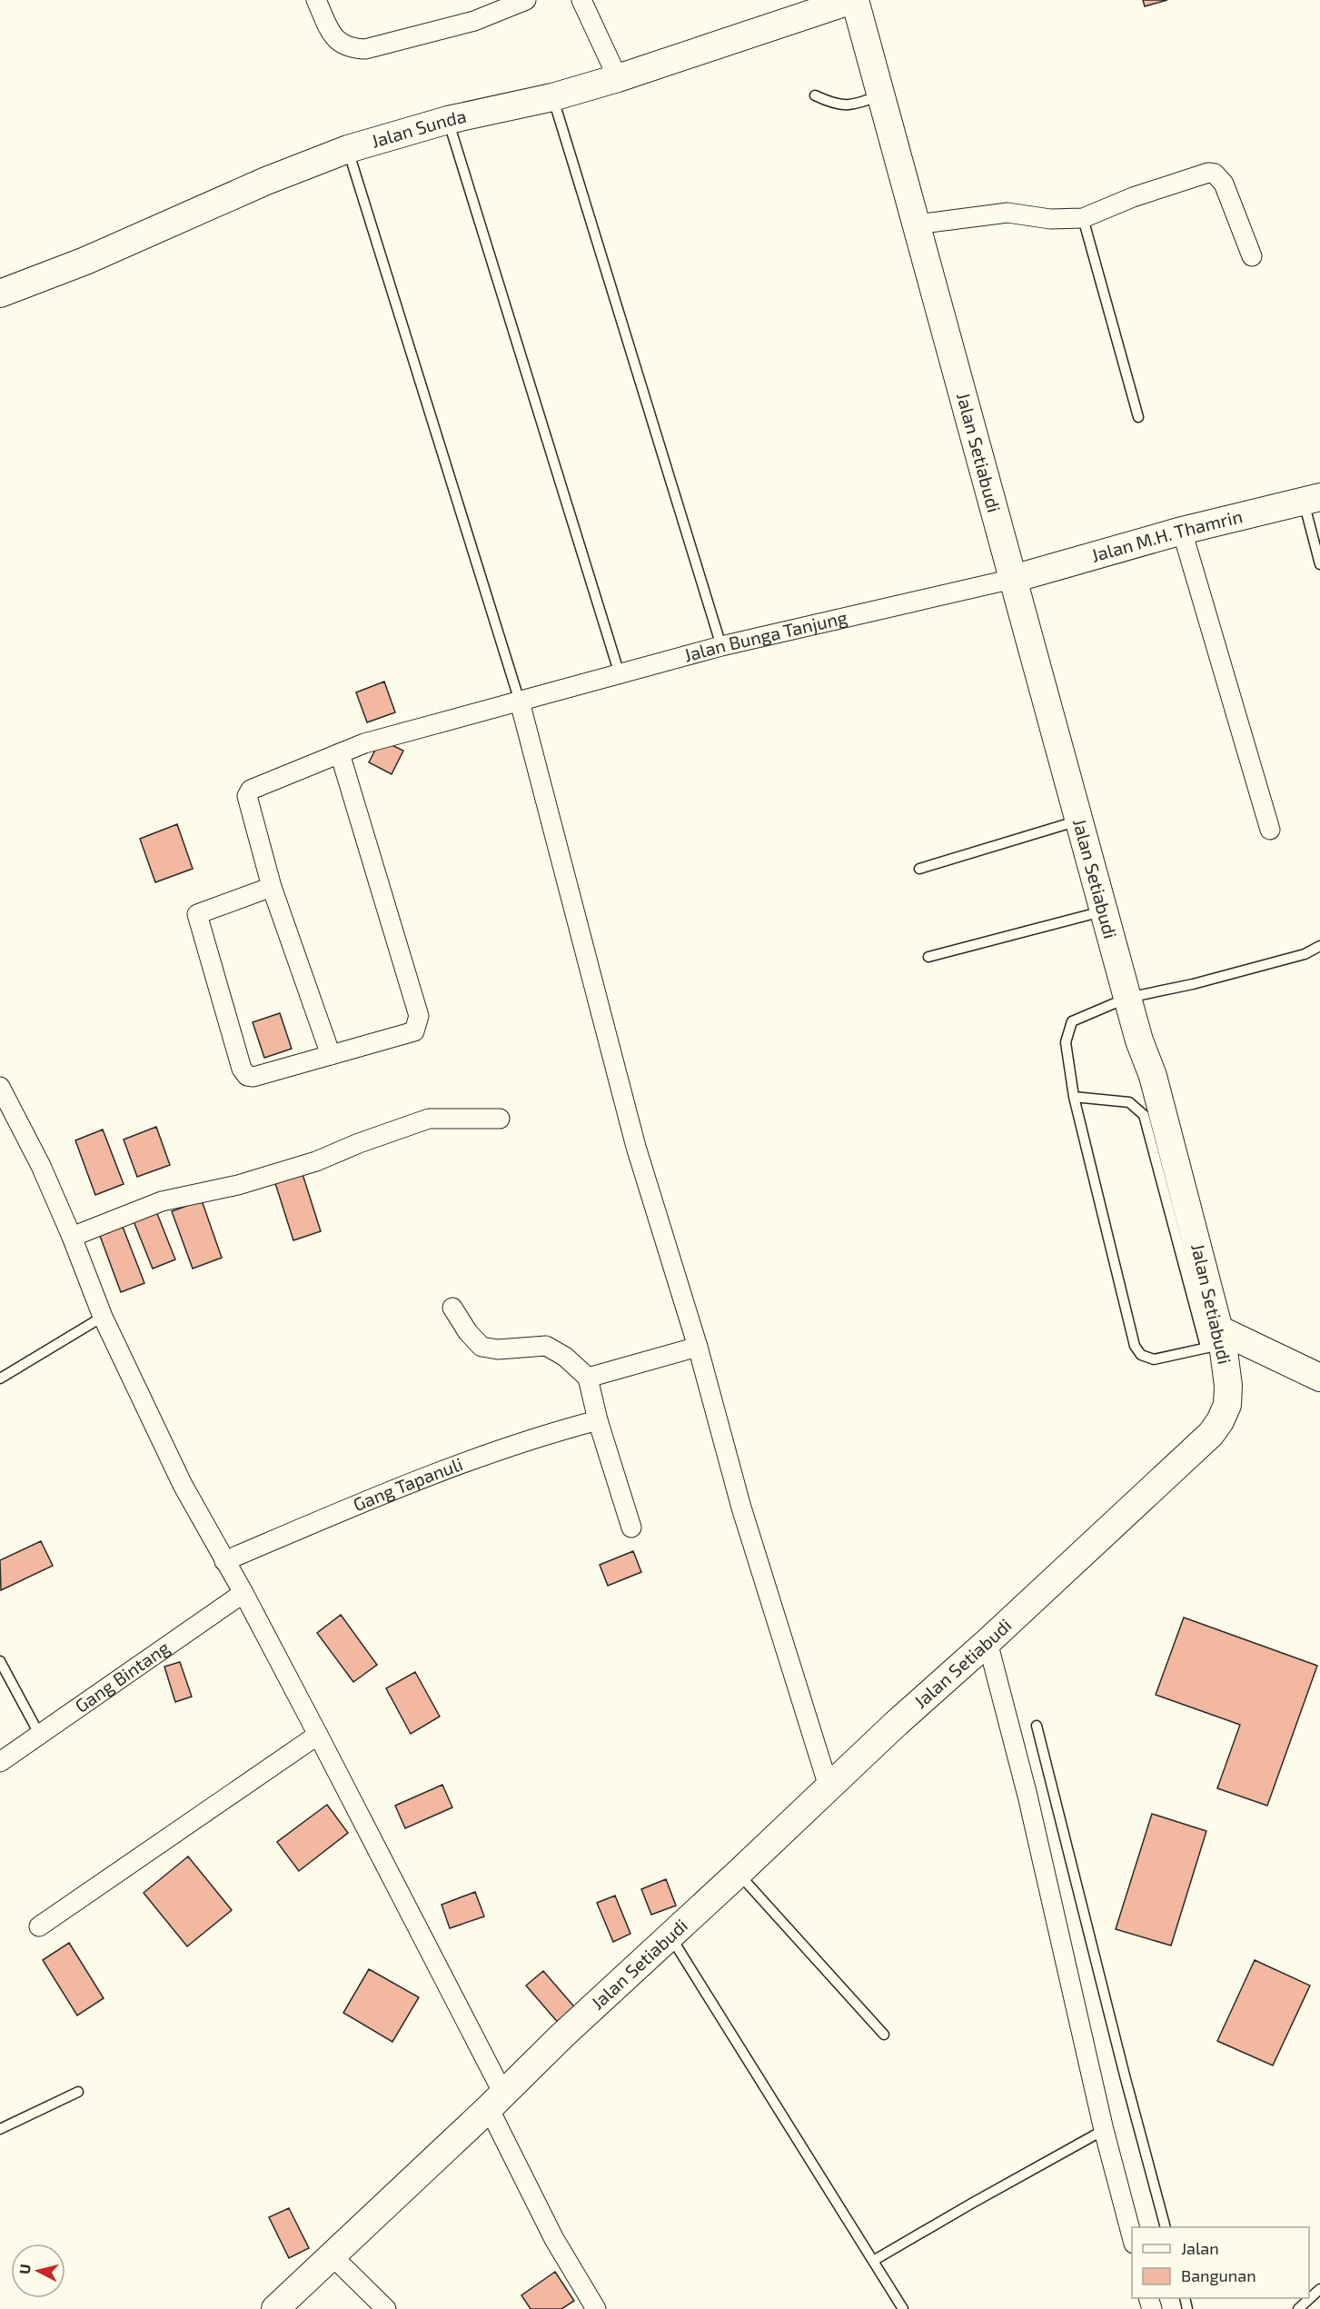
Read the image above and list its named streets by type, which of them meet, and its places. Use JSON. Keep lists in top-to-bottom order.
{
  "streets": {
    "street": [
      "Jalan Sunda",
      "Jalan Setiabudi",
      "Jalan M.H. Thamrin",
      "Jalan Bunga Tanjung",
      "Gang Tapanuli",
      "Gang Bintang"
    ]
  },
  "crossings": [
    ["Jalan Sunda", "Jalan Setiabudi"],
    ["Jalan Setiabudi", "Jalan M.H. Thamrin"],
    ["Jalan Setiabudi", "Jalan Bunga Tanjung"],
    ["Jalan M.H. Thamrin", "Jalan Bunga Tanjung"]
  ],
  "legend": ["Jalan", "Bangunan"],
  "north": "left"
}
